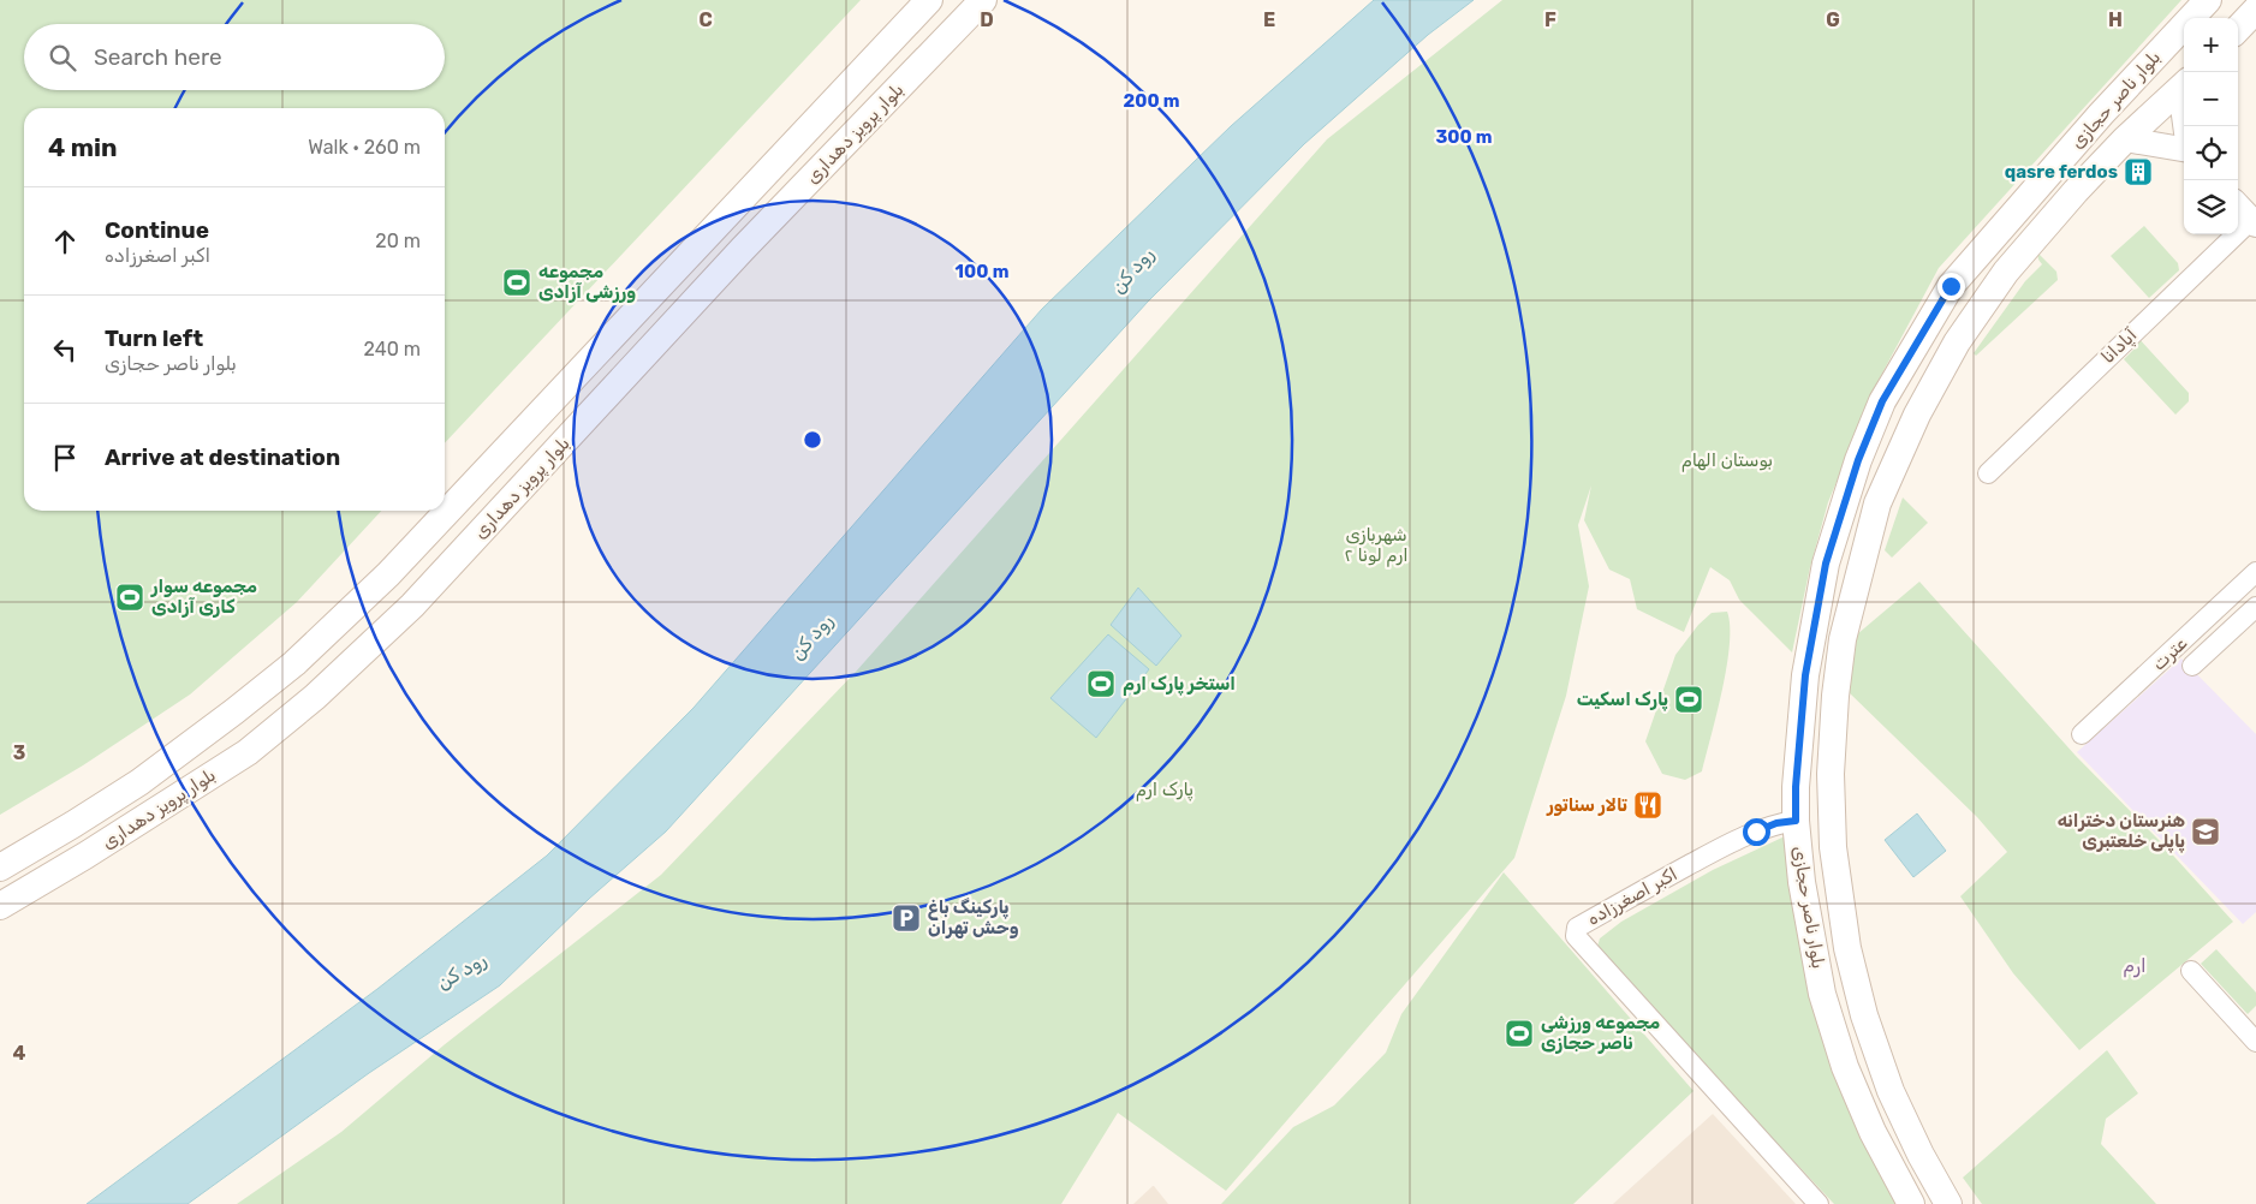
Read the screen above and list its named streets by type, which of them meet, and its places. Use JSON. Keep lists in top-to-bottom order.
{
  "streets": {
    "main road": ["بلوار ناصر حجازی", "بلوار پرویز دهداری"],
    "street": ["آپادانا", "عترت", "اکبر اصغرزاده"]
  },
  "crossings": [
    ["بلوار ناصر حجازی", "اکبر اصغرزاده"]
  ],
  "districts": ["ارم"],
  "water": ["رود کن"],
  "parks": ["بوستان الهام", "شهربازی ارم لونا ۲", "پارک ارم"],
  "places": {
    "building": ["qasre ferdos"],
    "sports": [
      "مجموعه ورزشی آزادی",
      "مجموعه سوار کاری آزادی",
      "استخر پارک ارم",
      "پارک اسکیت",
      "مجموعه ورزشی ناصر حجازی"
    ],
    "restaurant": ["تالار سناتور"],
    "school or university": ["هنرستان دخترانه پاپلی خلعتبری"],
    "parking": ["پارکینگ باغ وحش تهران"]
  },
  "page": {
    "map_buttons": ["+", "−"],
    "search": "Search here",
    "heading": ["4 min", "Walk · 260 m"],
    "list": [
      ["Continue", "اکبر اصغرزاده", "20 m"],
      ["Turn left", "بلوار ناصر حجازی", "240 m"],
      "Arrive at destination"
    ]
  },
  "grid": {
    "columns": [
      "C",
      "D",
      "E",
      "F",
      "G",
      "H"
    ],
    "rows": ["3", "4"]
  },
  "rings": ["200 m", "300 m", "100 m"]
}
